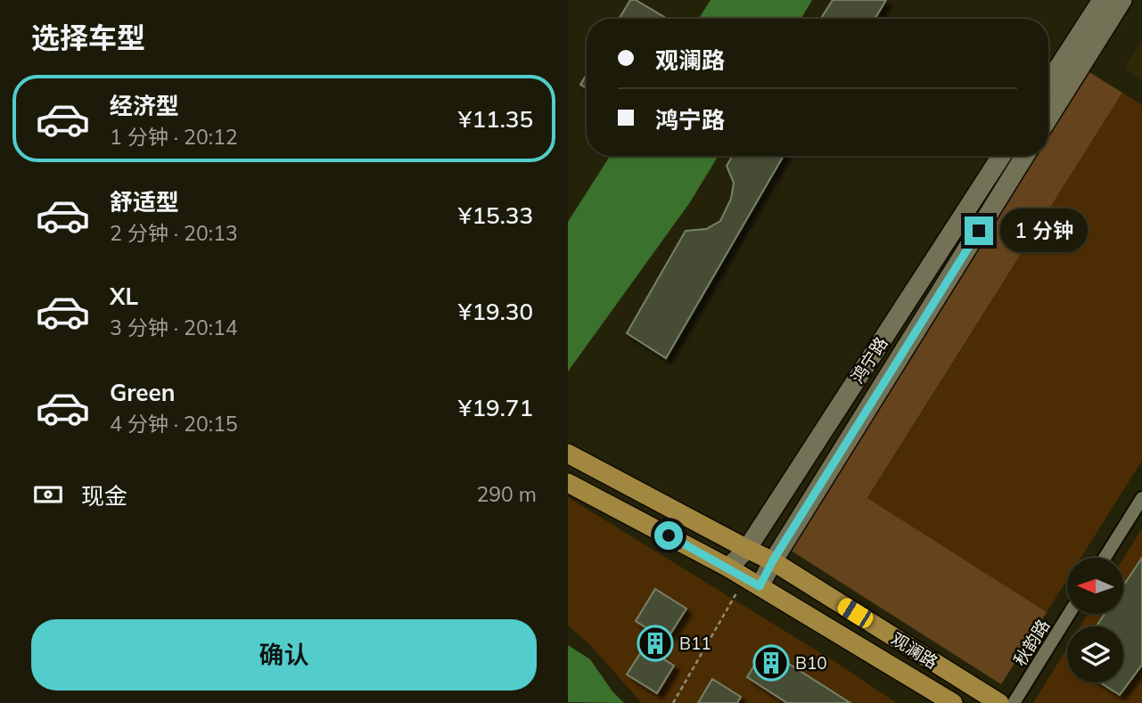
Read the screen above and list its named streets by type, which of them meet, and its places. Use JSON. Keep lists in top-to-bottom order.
{
  "streets": {
    "main road": ["鸿宁路", "观澜路"],
    "street": ["秋韵路"]
  },
  "crossings": [
    ["鸿宁路", "观澜路"]
  ],
  "places": {
    "building": ["B11", "B10"]
  },
  "north": "left",
  "page": {
    "heading": "选择车型",
    "banner": ["观澜路", "鸿宁路"],
    "list": [
      {
        "name": "经济型",
        "note": "1 分钟 · 20:12",
        "value": "¥11.35"
      },
      {
        "name": "舒适型",
        "note": "2 分钟 · 20:13",
        "value": "¥15.33"
      },
      {
        "name": "XL",
        "note": "3 分钟 · 20:14",
        "value": "¥19.30"
      },
      {
        "name": "Green",
        "note": "4 分钟 · 20:15",
        "value": "¥19.71"
      }
    ],
    "bubble": "1 分钟",
    "pay": ["现金", "290 m"],
    "buttons": "确认"
  }
}
